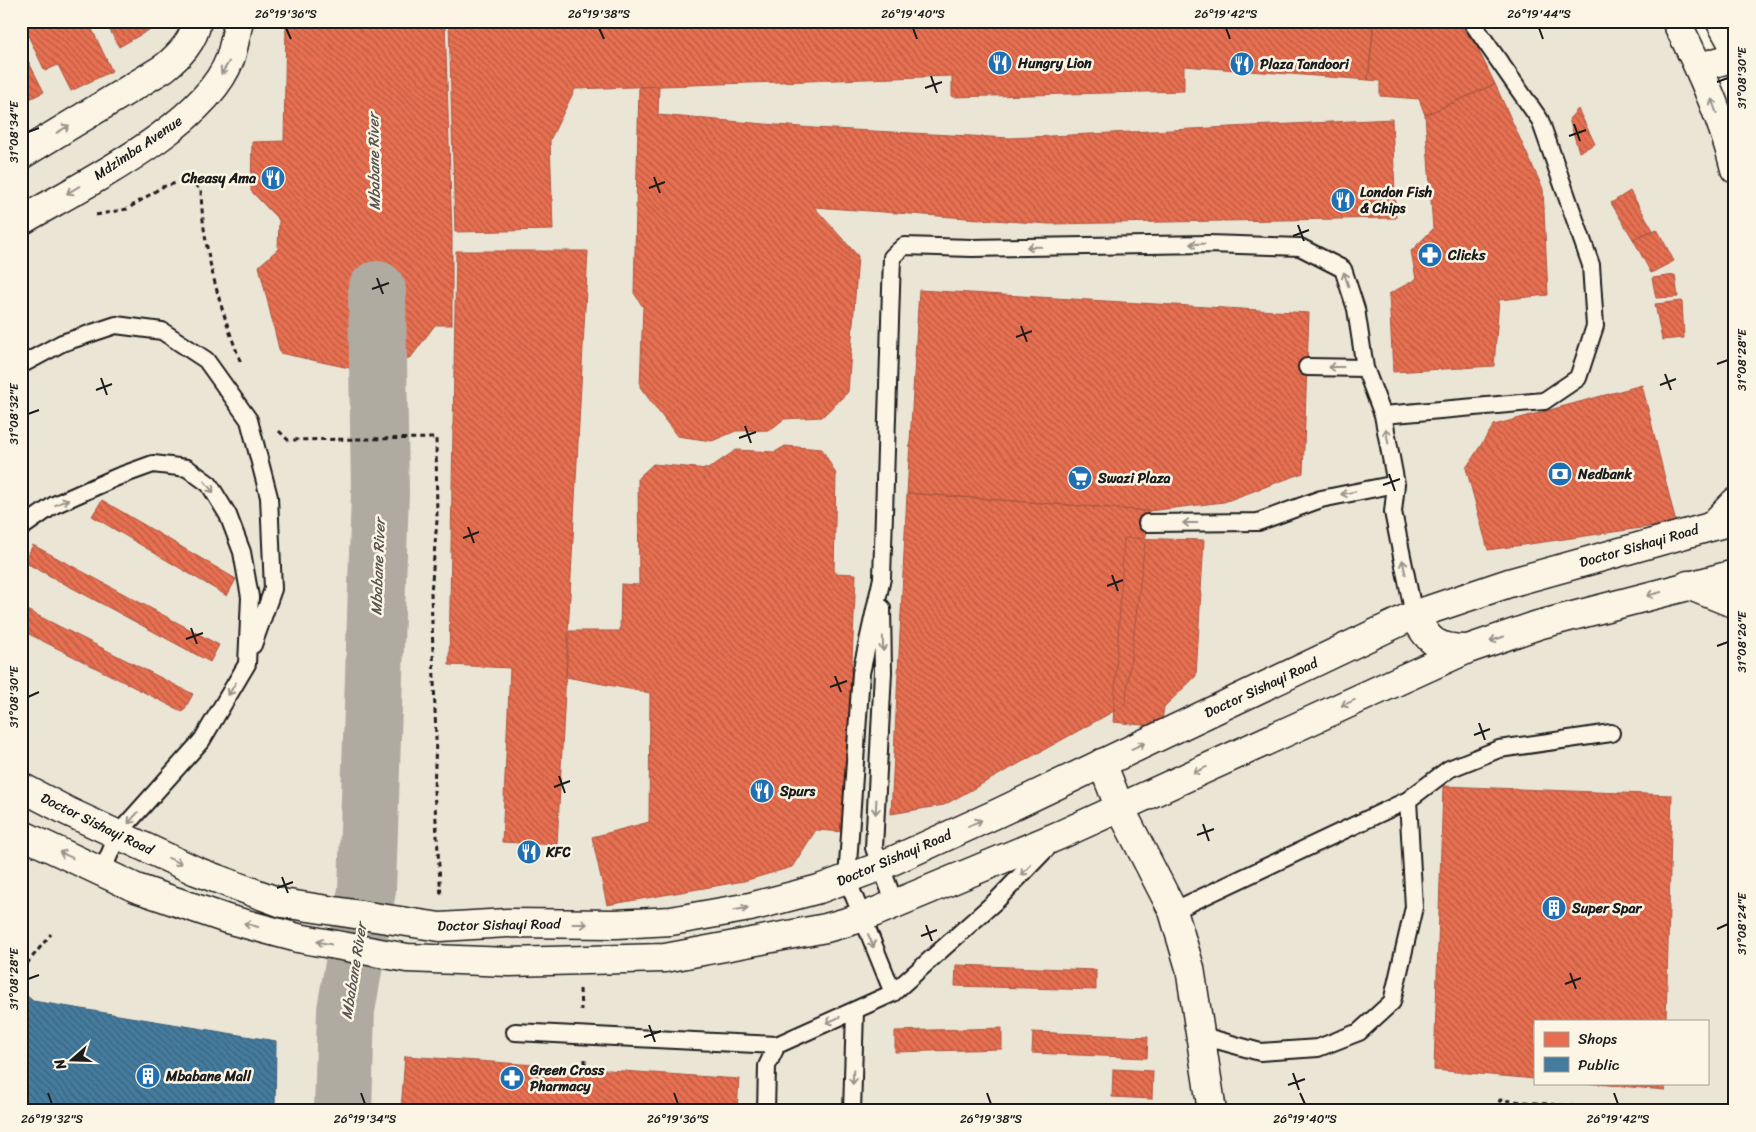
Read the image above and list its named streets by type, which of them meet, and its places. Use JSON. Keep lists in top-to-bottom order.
{
  "streets": {
    "main road": ["Mdzimba Avenue", "Doctor Sishayi Road"]
  },
  "water": ["Mbabane River"],
  "places": {
    "restaurant": [
      "Hungry Lion",
      "Plaza Tandoori",
      "Cheasy Ama",
      "London Fish & Chips",
      "Spurs",
      "KFC"
    ],
    "pharmacy": ["Clicks", "Green Cross Pharmacy"],
    "bank": ["Nedbank"],
    "supermarket": ["Swazi Plaza"],
    "building": ["Super Spar", "Mbabane Mall"]
  },
  "legend": ["Shops", "Public"],
  "north": "left",
  "coordinates": [
    "26°19'36\"S",
    "26°19'38\"S",
    "26°19'40\"S",
    "26°19'42\"S",
    "26°19'44\"S",
    "31°08'30\"E",
    "31°08'34\"E",
    "31°08'28\"E",
    "31°08'32\"E",
    "31°08'26\"E",
    "31°08'24\"E",
    "26°19'32\"S",
    "26°19'34\"S"
  ]
}
